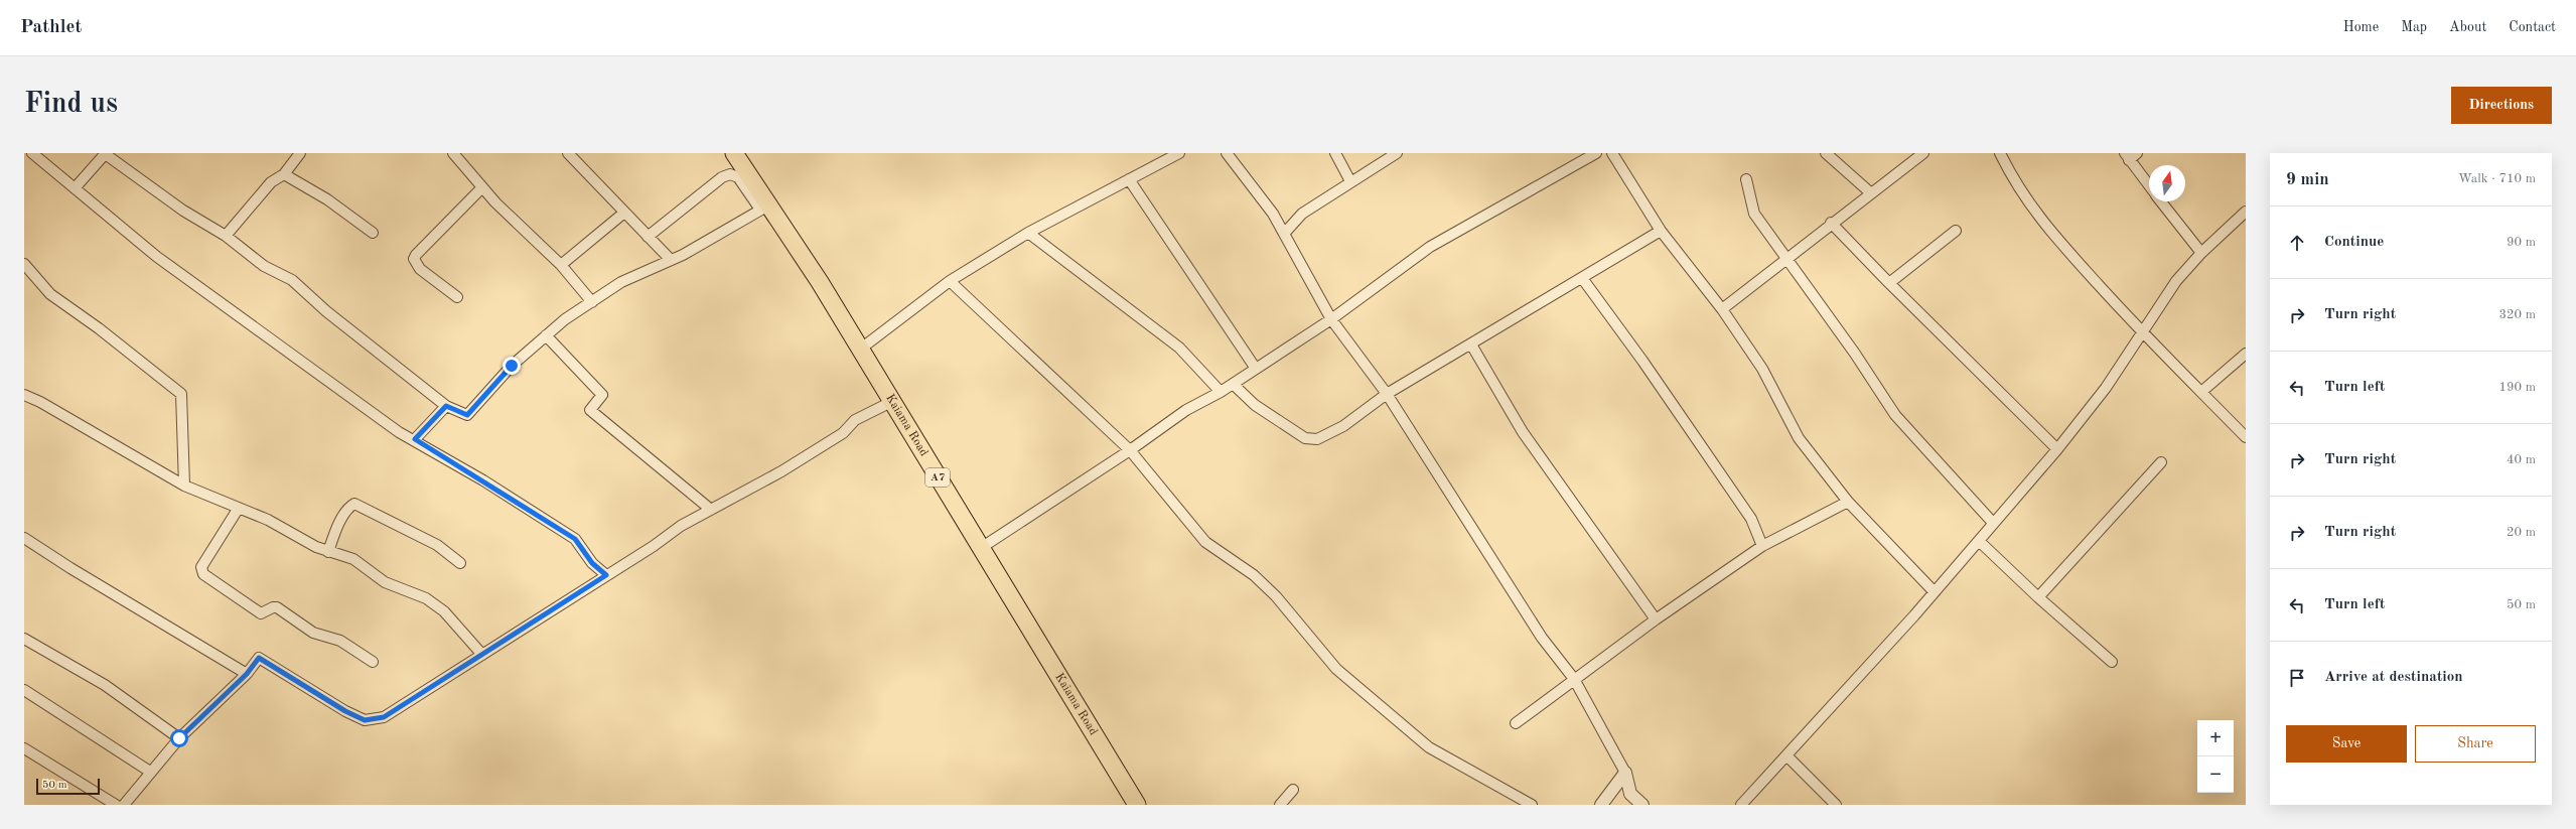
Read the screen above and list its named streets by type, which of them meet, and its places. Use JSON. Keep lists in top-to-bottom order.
{
  "streets": {
    "highway": ["Kaiama Road", "A7"]
  },
  "scale_bar": "50 m",
  "north": "top",
  "page": {
    "header": "Pathlet",
    "nav": [
      "Home",
      "Map",
      "About",
      "Contact"
    ],
    "buttons": [
      "Directions",
      ["Save", "Share"]
    ],
    "title": "Find us",
    "heading": ["9 min", "Walk · 710 m"],
    "list": [
      ["Continue", "90 m"],
      ["Turn right", "320 m"],
      ["Turn left", "190 m"],
      ["Turn right", "40 m"],
      ["Turn right", "20 m"],
      ["Turn left", "50 m"],
      "Arrive at destination"
    ],
    "map_buttons": ["+", "−"],
    "scale": "50 m"
  }
}
